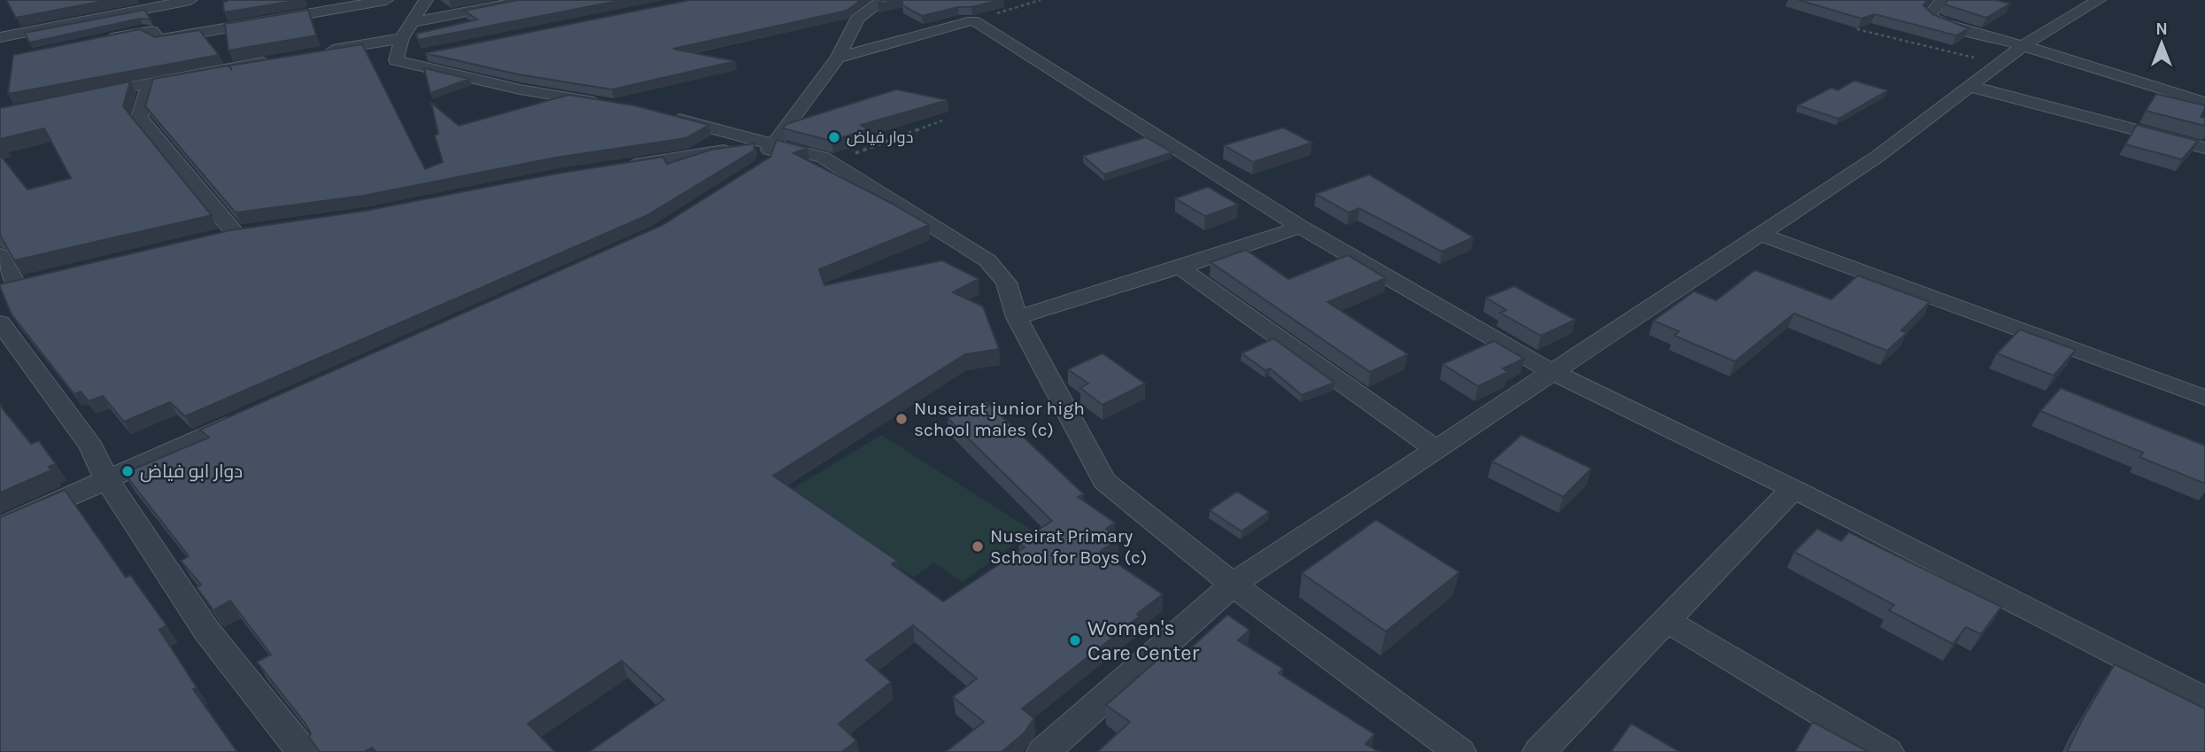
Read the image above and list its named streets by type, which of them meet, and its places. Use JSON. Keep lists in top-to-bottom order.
{
  "places": [
    "دوار فياض",
    "Nuseirat junior high school males (c)",
    "دوار ابو فياض",
    "Nuseirat Primary School for Boys (c)",
    "Women's Care Center"
  ],
  "north": "top"
}
